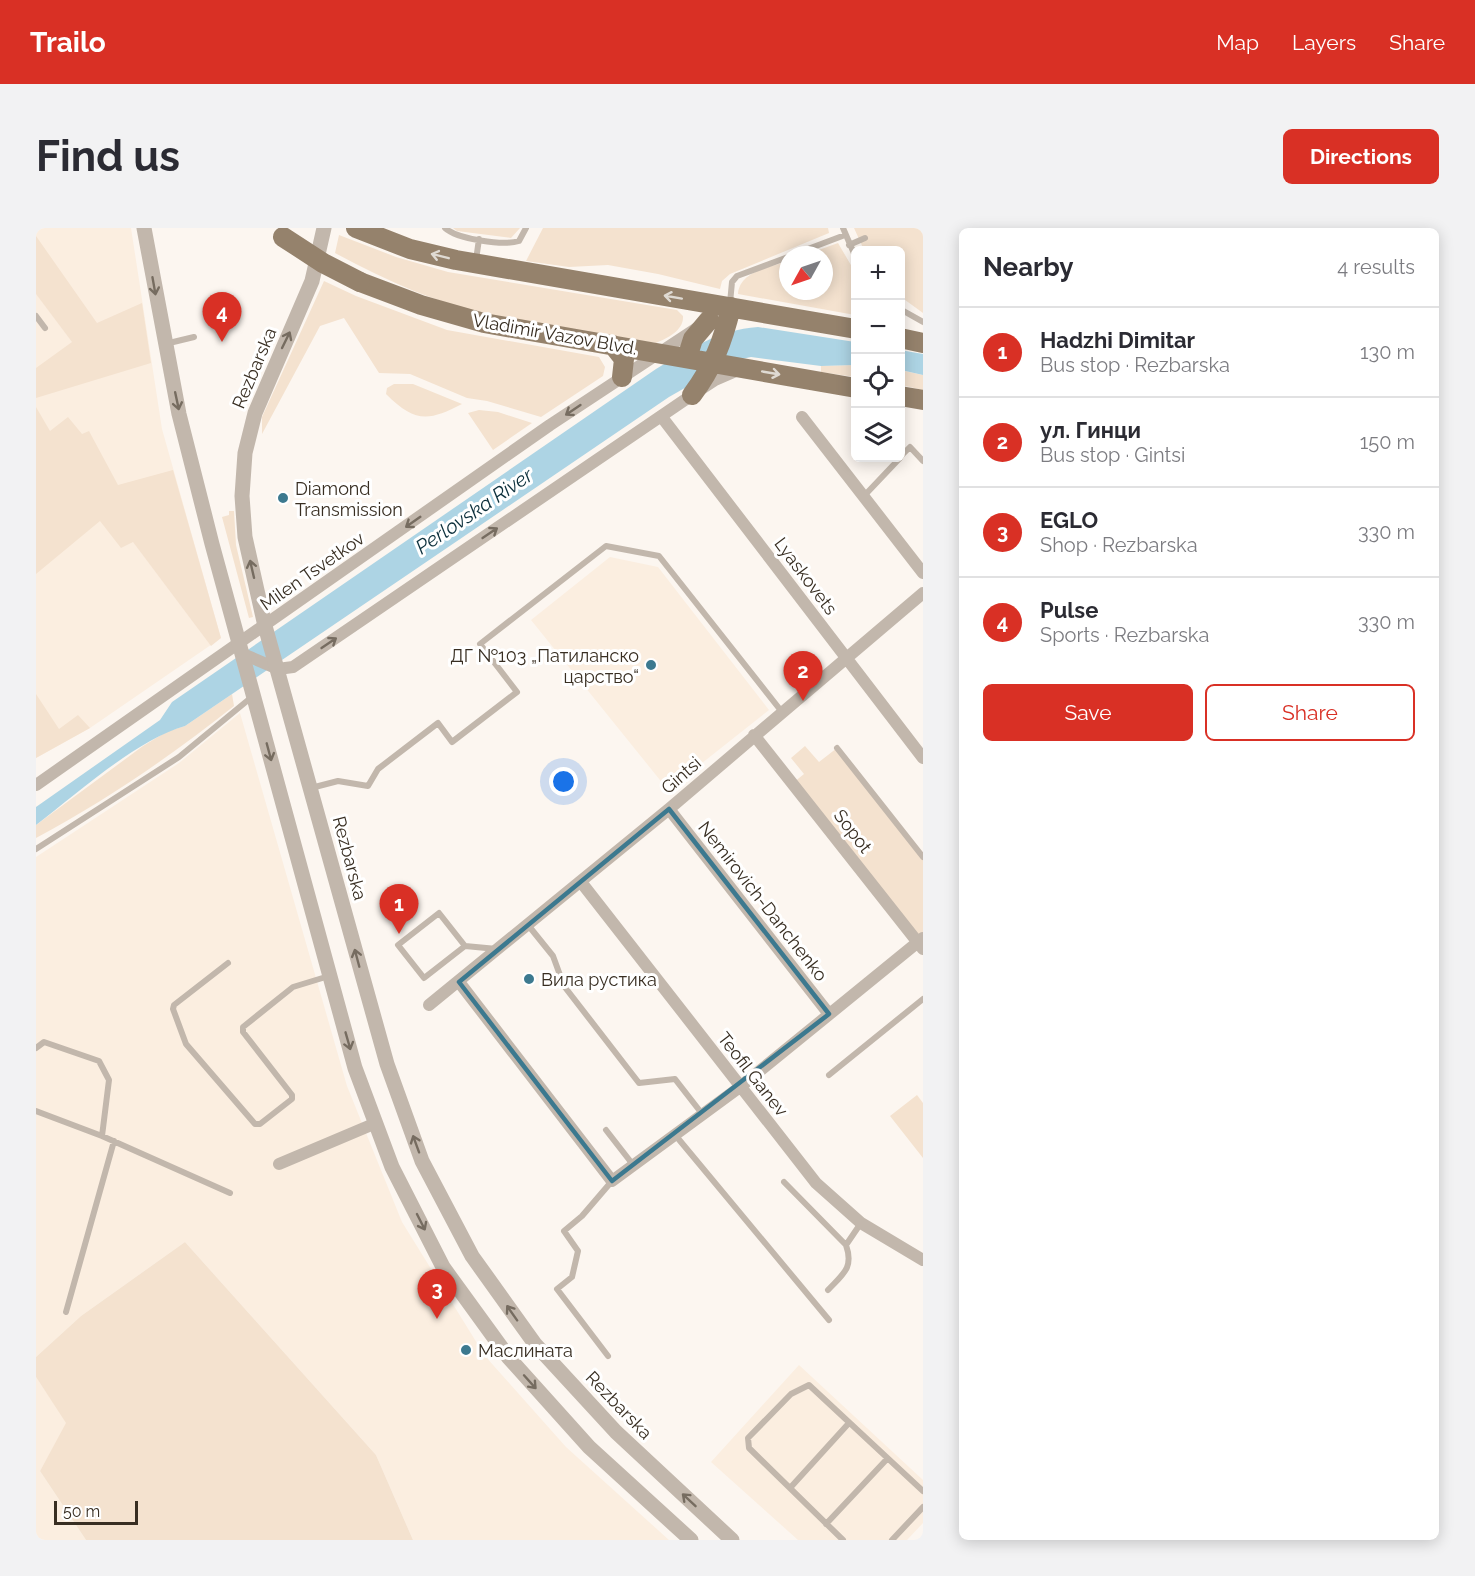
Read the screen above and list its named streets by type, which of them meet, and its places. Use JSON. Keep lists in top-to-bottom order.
{
  "streets": {
    "main road": ["Vladimir Vazov Blvd."],
    "street": [
      "Rezbarska",
      "Milen Tsvetkov",
      "Lyaskovets",
      "Gintsi",
      "Sopot",
      "Nemirovich-Danchenko",
      "Teofil Ganev"
    ]
  },
  "crossings": [
    ["Vladimir Vazov Blvd.", "Milen Tsvetkov"],
    ["Rezbarska", "Milen Tsvetkov"],
    ["Lyaskovets", "Gintsi"],
    ["Gintsi", "Sopot"],
    ["Gintsi", "Nemirovich-Danchenko"],
    ["Gintsi", "Teofil Ganev"]
  ],
  "water": ["Perlovska River"],
  "places": [
    "Diamond Transmission",
    "ДГ №103 „Патиланско царство“",
    "Вила рустика",
    "Маслината"
  ],
  "scale_bar": "50 m",
  "north": "bottom left",
  "page": {
    "header": "Trailo",
    "nav": ["Map", "Layers", "Share"],
    "buttons": [
      "Directions",
      ["Save", "Share"]
    ],
    "title": "Find us",
    "heading": ["Nearby", "4 results"],
    "map_buttons": ["+", "−"],
    "pins": [
      "4",
      "2",
      "1",
      "3"
    ],
    "list": [
      {
        "mark": "1",
        "name": "Hadzhi Dimitar",
        "note": "Bus stop · Rezbarska",
        "value": "130 m"
      },
      {
        "mark": "2",
        "name": "ул. Гинци",
        "note": "Bus stop · Gintsi",
        "value": "150 m"
      },
      {
        "mark": "3",
        "name": "EGLO",
        "note": "Shop · Rezbarska",
        "value": "330 m"
      },
      {
        "mark": "4",
        "name": "Pulse",
        "note": "Sports · Rezbarska",
        "value": "330 m"
      }
    ],
    "scale": "50 m"
  }
}
